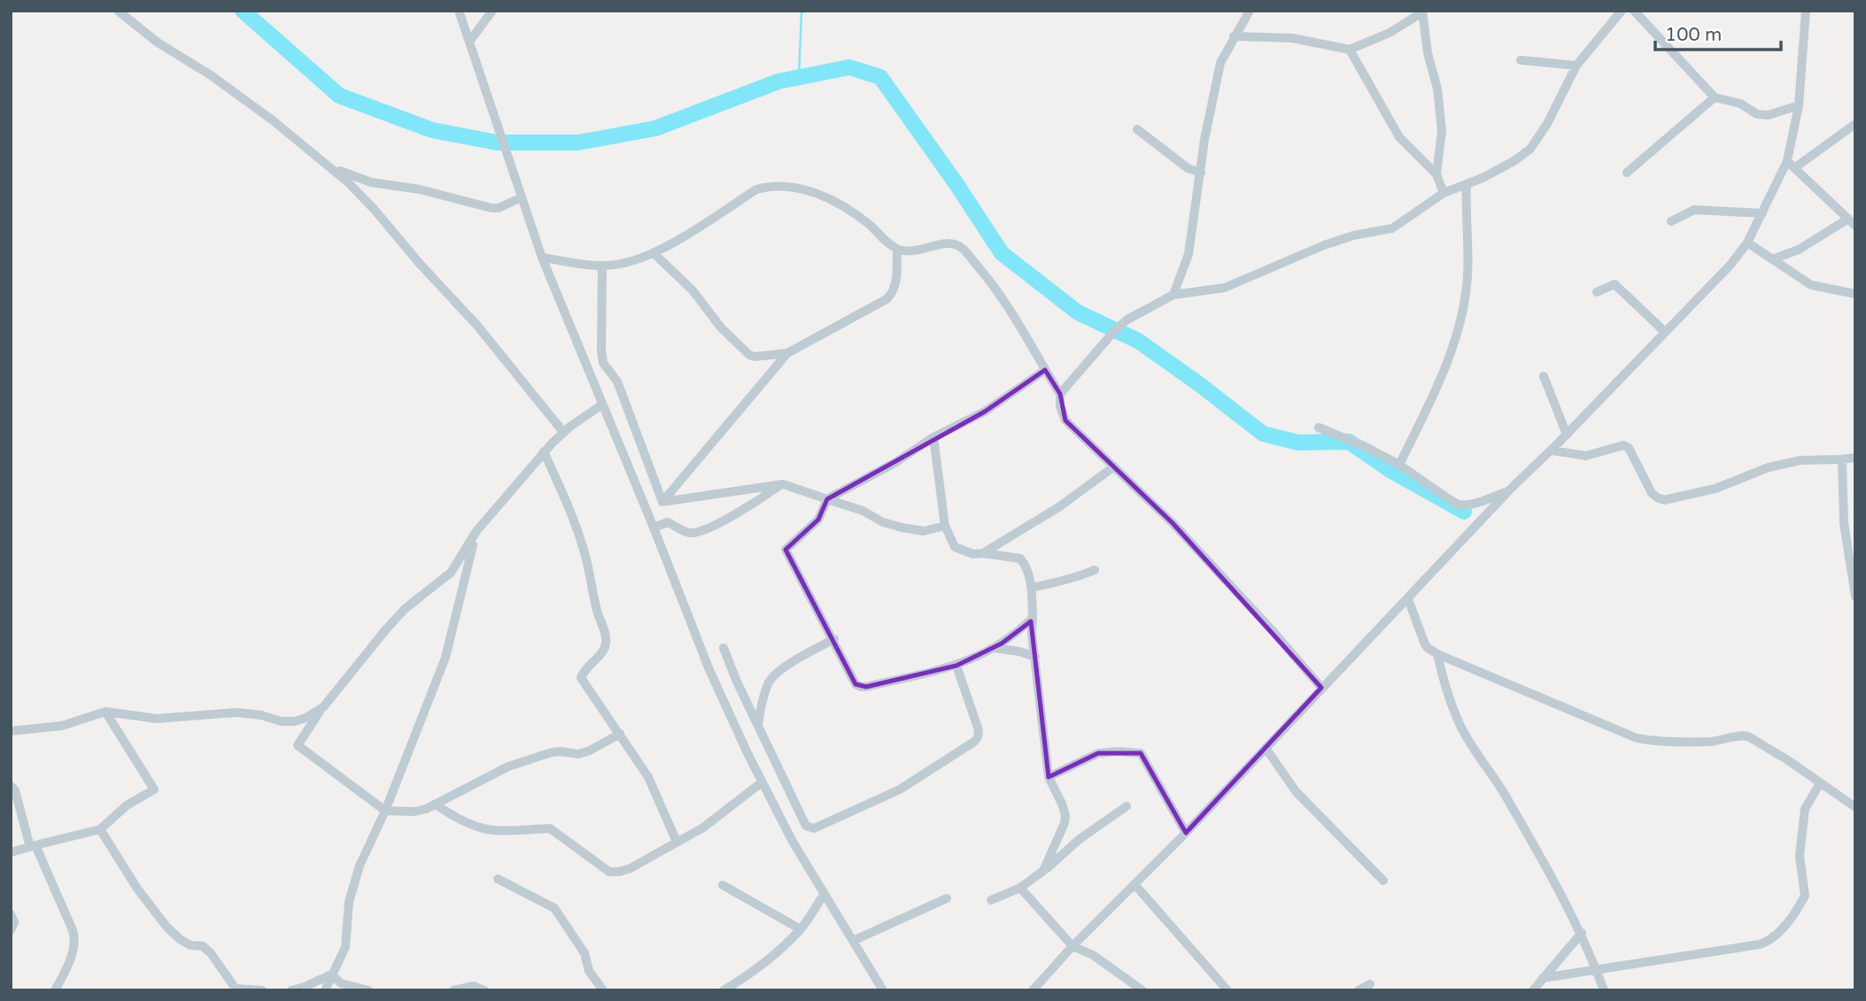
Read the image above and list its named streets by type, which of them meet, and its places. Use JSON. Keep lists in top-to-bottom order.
{
  "scale_bar": "100 m"
}
